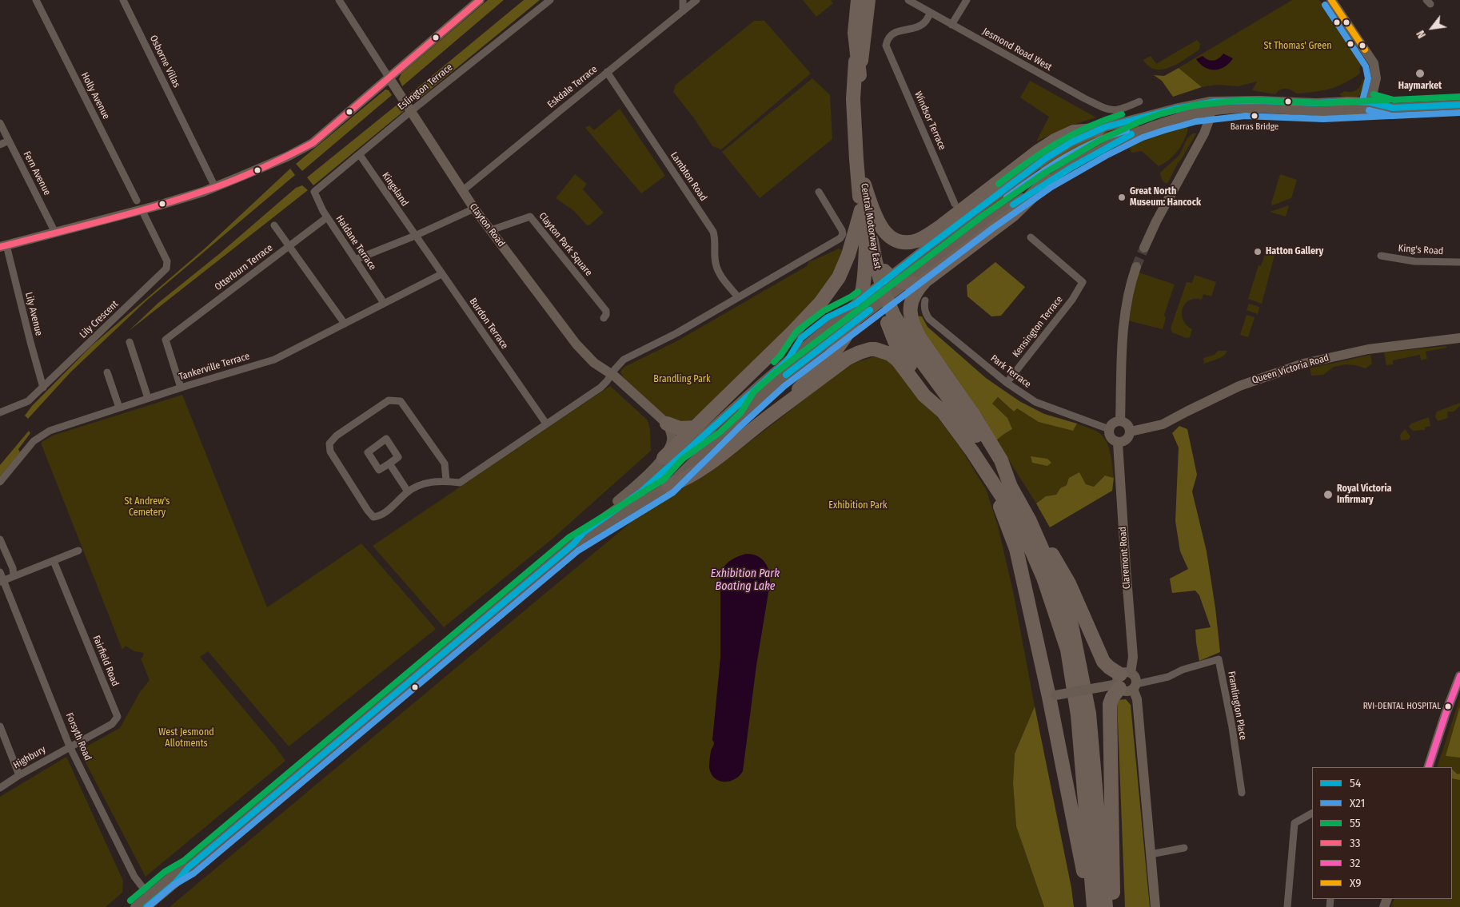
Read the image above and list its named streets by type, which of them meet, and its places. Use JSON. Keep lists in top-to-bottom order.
{
  "streets": {
    "highway": ["Central Motorway East"],
    "main road": ["Clayton Road", "Queen Victoria Road", "Claremont Road"],
    "street": [
      "Jesmond Road West",
      "Osborne Villas",
      "Eslington Terrace",
      "Eskdale Terrace",
      "Holly Avenue",
      "Windsor Terrace",
      "Fern Avenue",
      "Lambton Road",
      "Kingsland",
      "Haldane Terrace",
      "Clayton Park Square",
      "King's Road",
      "Otterburn Terrace",
      "Lily Avenue",
      "Lily Crescent",
      "Burdon Terrace",
      "Kensington Terrace",
      "Tankerville Terrace",
      "Park Terrace",
      "Fairfield Road",
      "Framlington Place",
      "Forsyth Road",
      "Highbury"
    ]
  },
  "crossings": [
    ["Jesmond Road West", "Windsor Terrace"],
    ["Eslington Terrace", "Kingsland"],
    ["Eslington Terrace", "Clayton Road"],
    ["Eslington Terrace", "Haldane Terrace"],
    ["Eskdale Terrace", "Lambton Road"],
    ["Eskdale Terrace", "Clayton Road"],
    ["Kingsland", "Burdon Terrace"],
    ["Clayton Road", "Clayton Park Square"],
    ["Haldane Terrace", "Otterburn Terrace"],
    ["Haldane Terrace", "Tankerville Terrace"],
    ["Otterburn Terrace", "Tankerville Terrace"],
    ["Lily Avenue", "Lily Crescent"],
    ["Burdon Terrace", "Tankerville Terrace"],
    ["Kensington Terrace", "Park Terrace"],
    ["Queen Victoria Road", "Park Terrace"],
    ["Queen Victoria Road", "Claremont Road"],
    ["Park Terrace", "Claremont Road"],
    ["Claremont Road", "Framlington Place"],
    ["Fairfield Road", "Forsyth Road"],
    ["Fairfield Road", "Highbury"],
    ["Forsyth Road", "Highbury"]
  ],
  "water": ["Exhibition Park Boating Lake"],
  "parks": [
    "St Thomas' Green",
    "Brandling Park",
    "St Andrew's Cemetery",
    "Exhibition Park",
    "West Jesmond Allotments"
  ],
  "places": [
    "Haymarket",
    "Barras Bridge",
    "Great North Museum: Hancock",
    "Hatton Gallery",
    "Royal Victoria Infirmary",
    "RVI-DENTAL HOSPITAL"
  ],
  "lines": [
    "transit line 33",
    "transit line X9",
    "transit line X21",
    "transit line 55",
    "transit line 54",
    "transit line 32"
  ],
  "legend": [
    "54",
    "X21",
    "55",
    "33",
    "32",
    "X9"
  ],
  "north": "bottom left"
}
